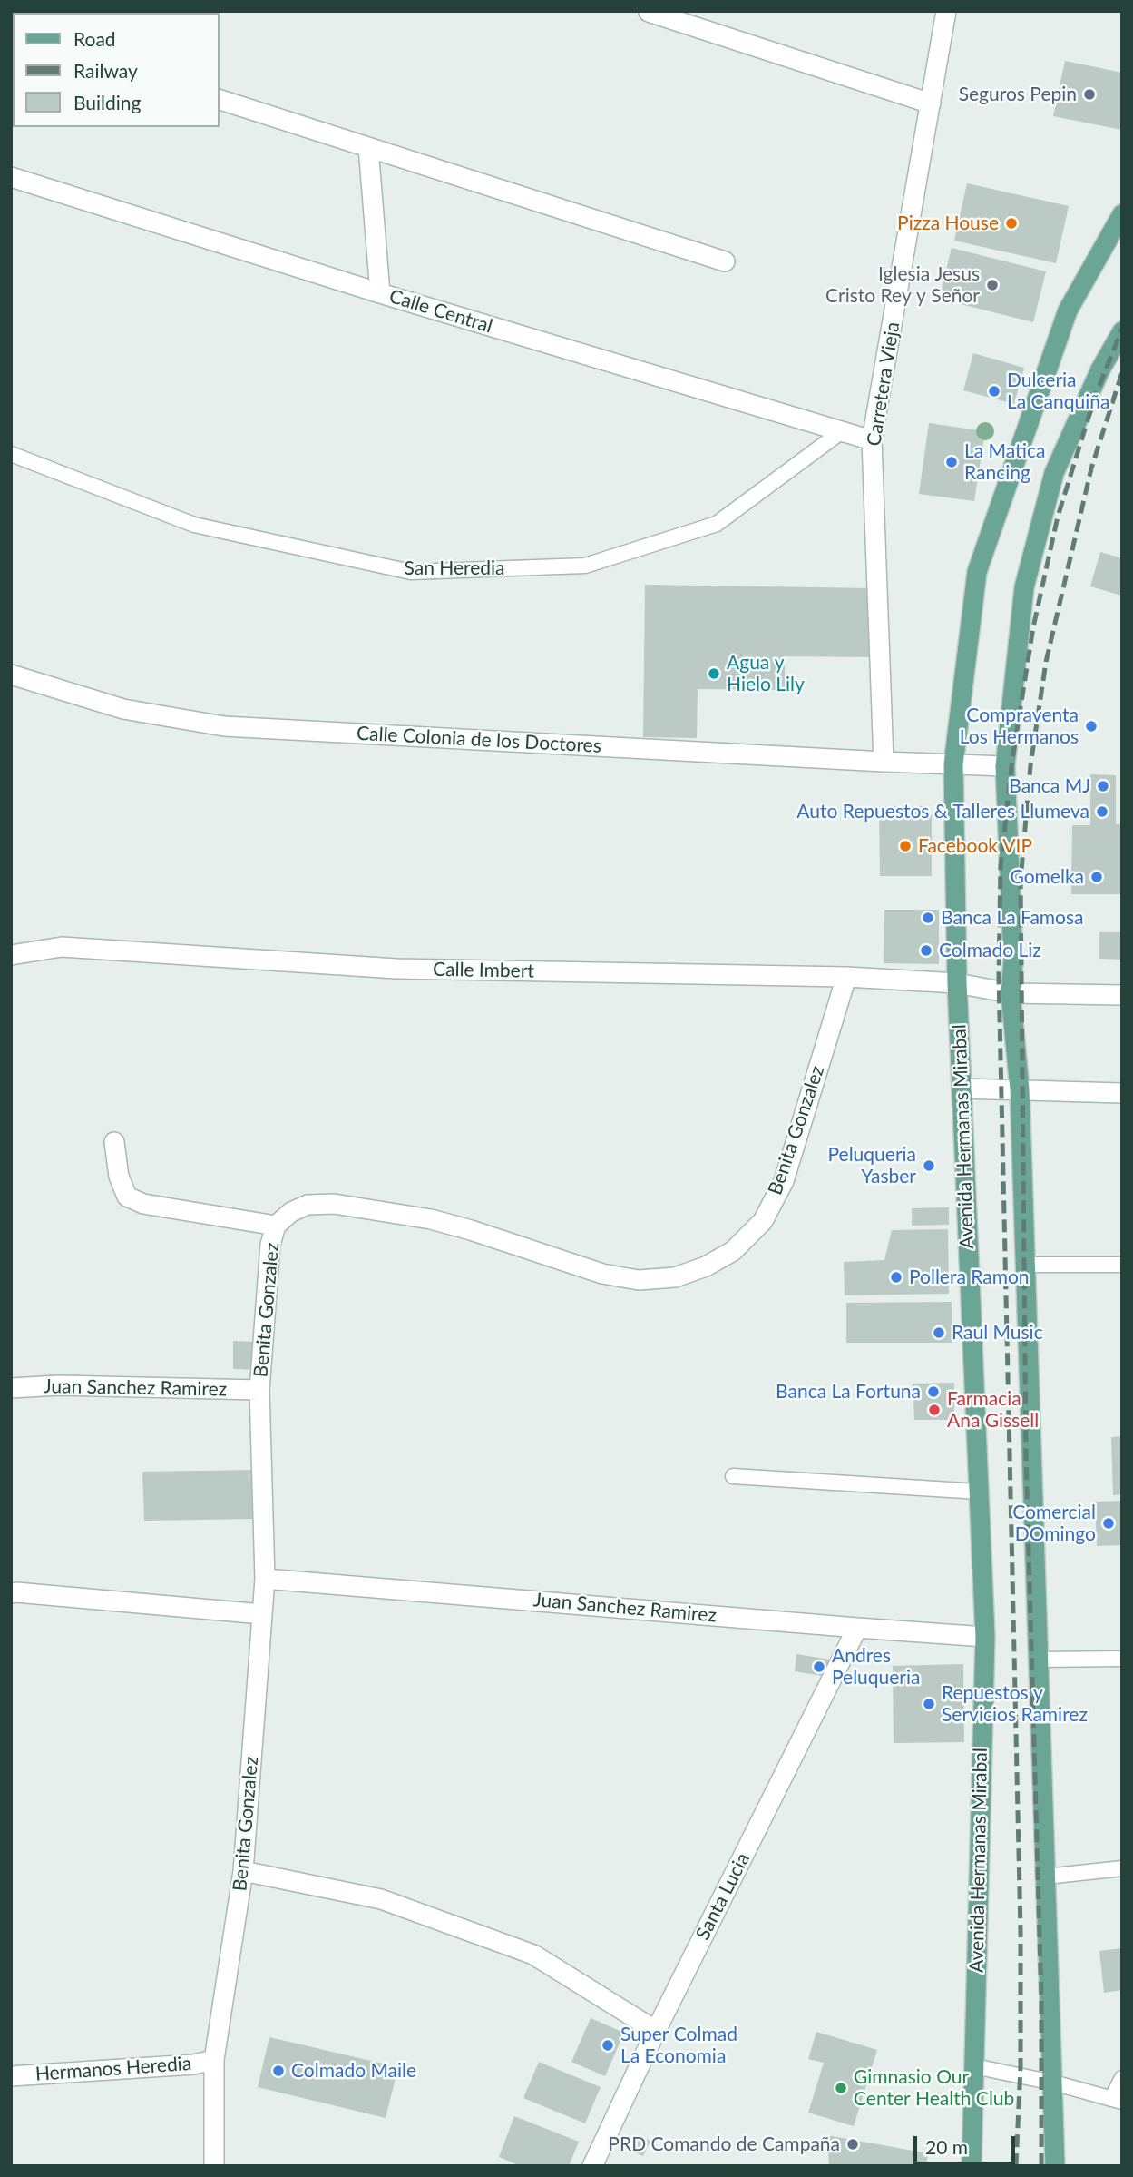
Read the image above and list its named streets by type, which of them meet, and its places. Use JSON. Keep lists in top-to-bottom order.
{
  "streets": {
    "main road": ["Avenida Hermanas Mirabal"],
    "street": [
      "Calle Central",
      "Carretera Vieja",
      "Calle Colonia de los Doctores",
      "Calle Imbert",
      "Benita Gonzalez",
      "Juan Sanchez Ramirez",
      "Santa Lucia",
      "Hermanos Heredia"
    ],
    "lane": ["San Heredia"]
  },
  "crossings": [
    ["Calle Central", "Carretera Vieja"],
    ["Calle Central", "San Heredia"],
    ["Carretera Vieja", "Calle Colonia de los Doctores"],
    ["Calle Colonia de los Doctores", "Avenida Hermanas Mirabal"],
    ["Calle Imbert", "Benita Gonzalez"],
    ["Calle Imbert", "Avenida Hermanas Mirabal"],
    ["Benita Gonzalez", "Juan Sanchez Ramirez"],
    ["Benita Gonzalez", "Hermanos Heredia"],
    ["Avenida Hermanas Mirabal", "Juan Sanchez Ramirez"],
    ["Juan Sanchez Ramirez", "Santa Lucia"]
  ],
  "places": [
    "Seguros Pepin",
    "Pizza House",
    "Iglesia Jesus Cristo Rey y Señor",
    "Dulceria La Canquiña",
    "La Matica Rancing",
    "Agua y Hielo Lily",
    "Compraventa Los Hermanos",
    "Banca MJ",
    "Auto Repuestos & Talleres Llumeva",
    "Facebook VIP",
    "Gomelka",
    "Banca La Famosa",
    "Colmado Liz",
    "Peluqueria Yasber",
    "Pollera Ramon",
    "Raul Music",
    "Banca La Fortuna",
    "Farmacia Ana Gissell",
    "Comercial DOmingo",
    "Andres Peluqueria",
    "Repuestos y Servicios Ramirez",
    "Super Colmad La Economia",
    "Colmado Maile",
    "Gimnasio Our Center Health Club",
    "PRD Comando de Campaña"
  ],
  "legend": ["Road", "Railway", "Building"],
  "scale_bar": "20 m"
}
